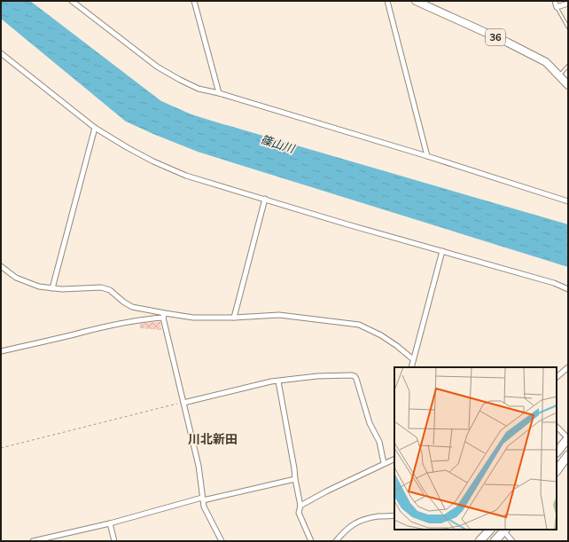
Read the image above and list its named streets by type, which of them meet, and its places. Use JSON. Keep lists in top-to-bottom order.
{
  "streets": {
    "main road": ["36"]
  },
  "districts": ["川北新田"],
  "water": ["篠山川"]
}
